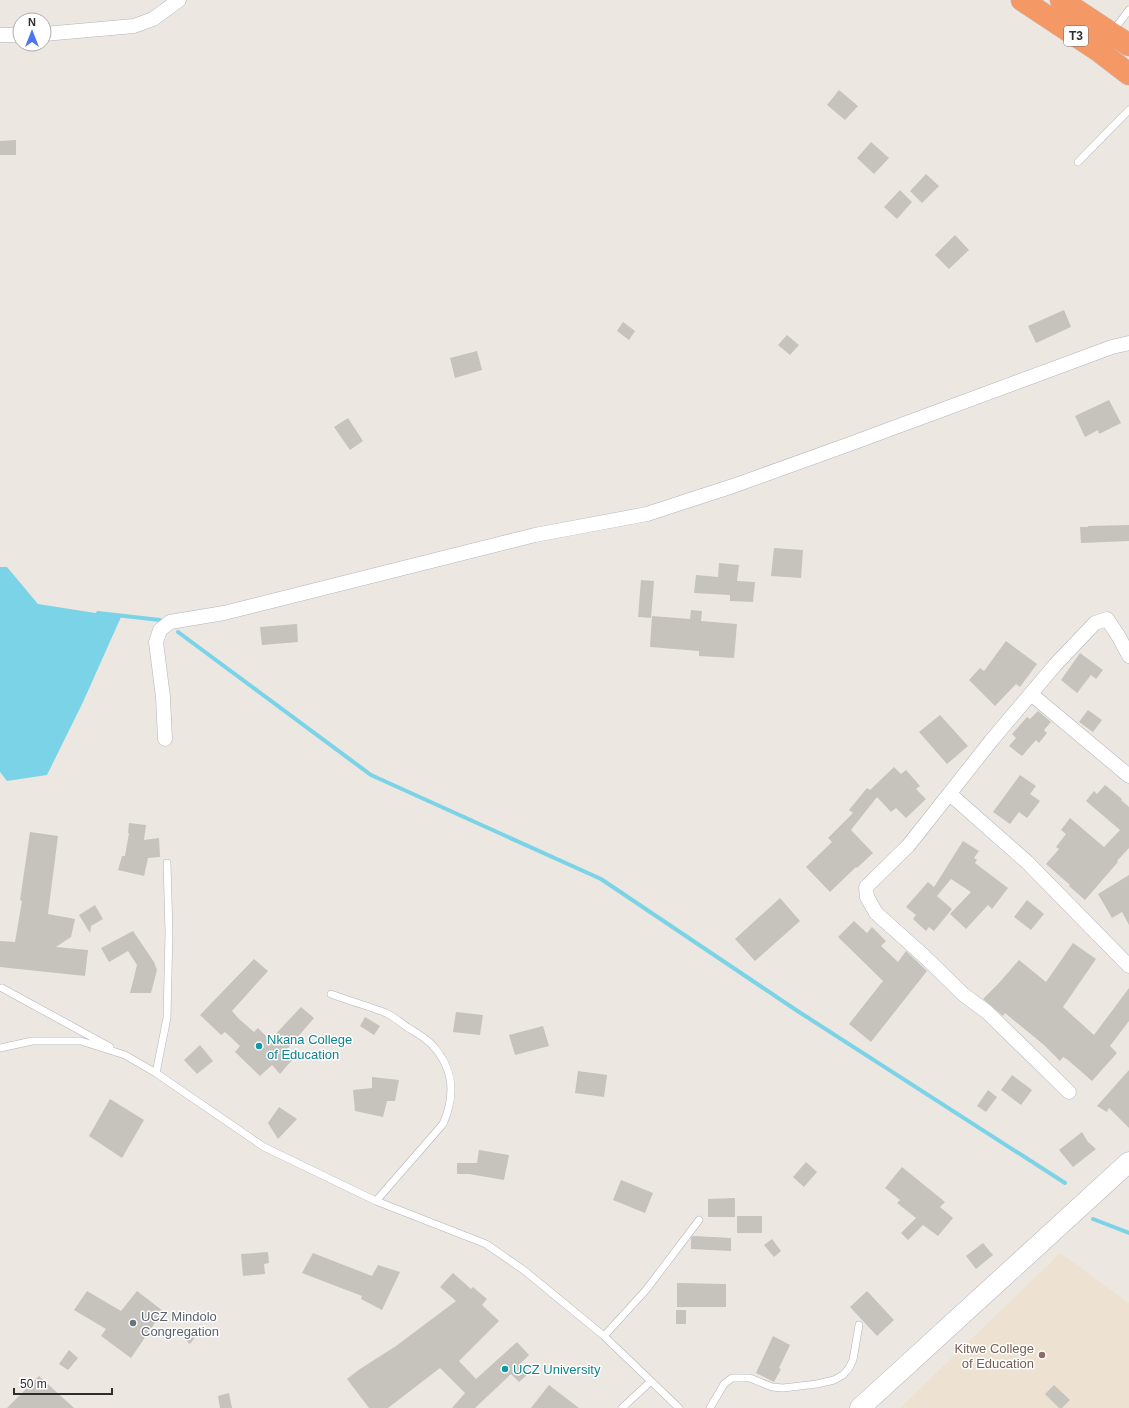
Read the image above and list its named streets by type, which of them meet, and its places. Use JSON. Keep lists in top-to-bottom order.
{
  "streets": {
    "highway": ["T3"]
  },
  "places": [
    "Nkana College of Education",
    "UCZ Mindolo Congregation",
    "Kitwe College of Education",
    "UCZ University"
  ],
  "scale_bar": "50 m",
  "north": "top"
}
